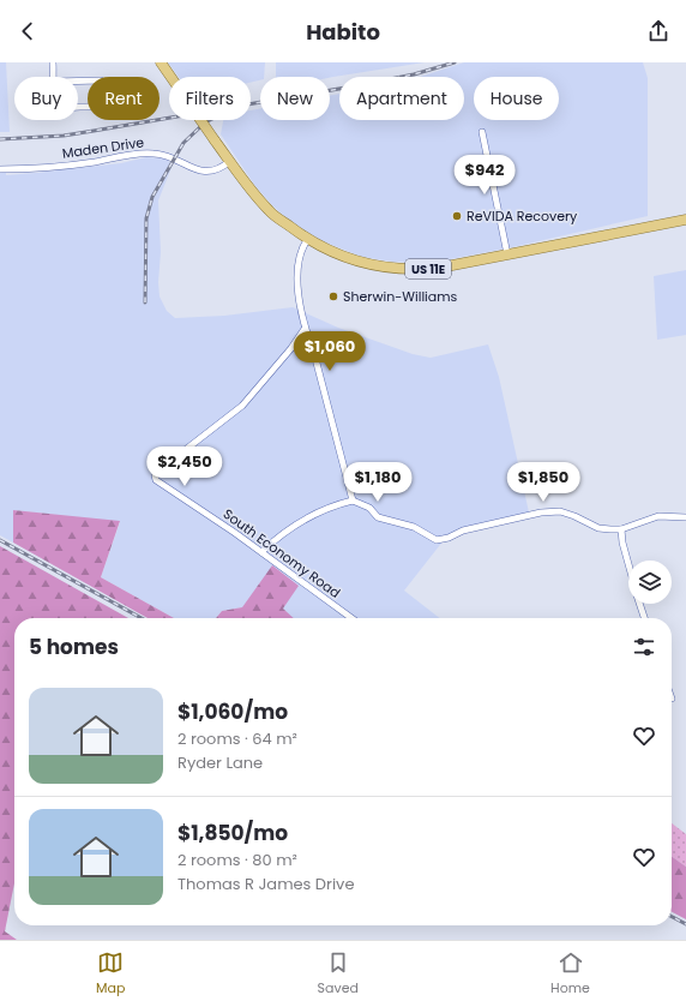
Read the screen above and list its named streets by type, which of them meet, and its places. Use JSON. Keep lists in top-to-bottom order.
{
  "streets": {
    "main road": ["US 11E"],
    "street": ["Maden Drive", "South Economy Road"]
  },
  "crossings": [
    ["Maden Drive", "US 11E"]
  ],
  "places": ["ReVIDA Recovery", "Sherwin-Williams"],
  "page": {
    "header": "Habito",
    "chip": [
      "Buy",
      "Rent",
      "Filters",
      "New",
      "Apartment",
      "House"
    ],
    "price": [
      "$942",
      "$1,060",
      "$2,450",
      "$1,180",
      "$1,850"
    ],
    "heading": "5 homes",
    "list": [
      {
        "name": "$1,060/mo",
        "note": "2 rooms · 64 m² · Ryder Lane"
      },
      {
        "name": "$1,850/mo",
        "note": "2 rooms · 80 m² · Thomas R James Drive"
      }
    ],
    "tabs": ["Map", "Saved", "Home"]
  }
}
